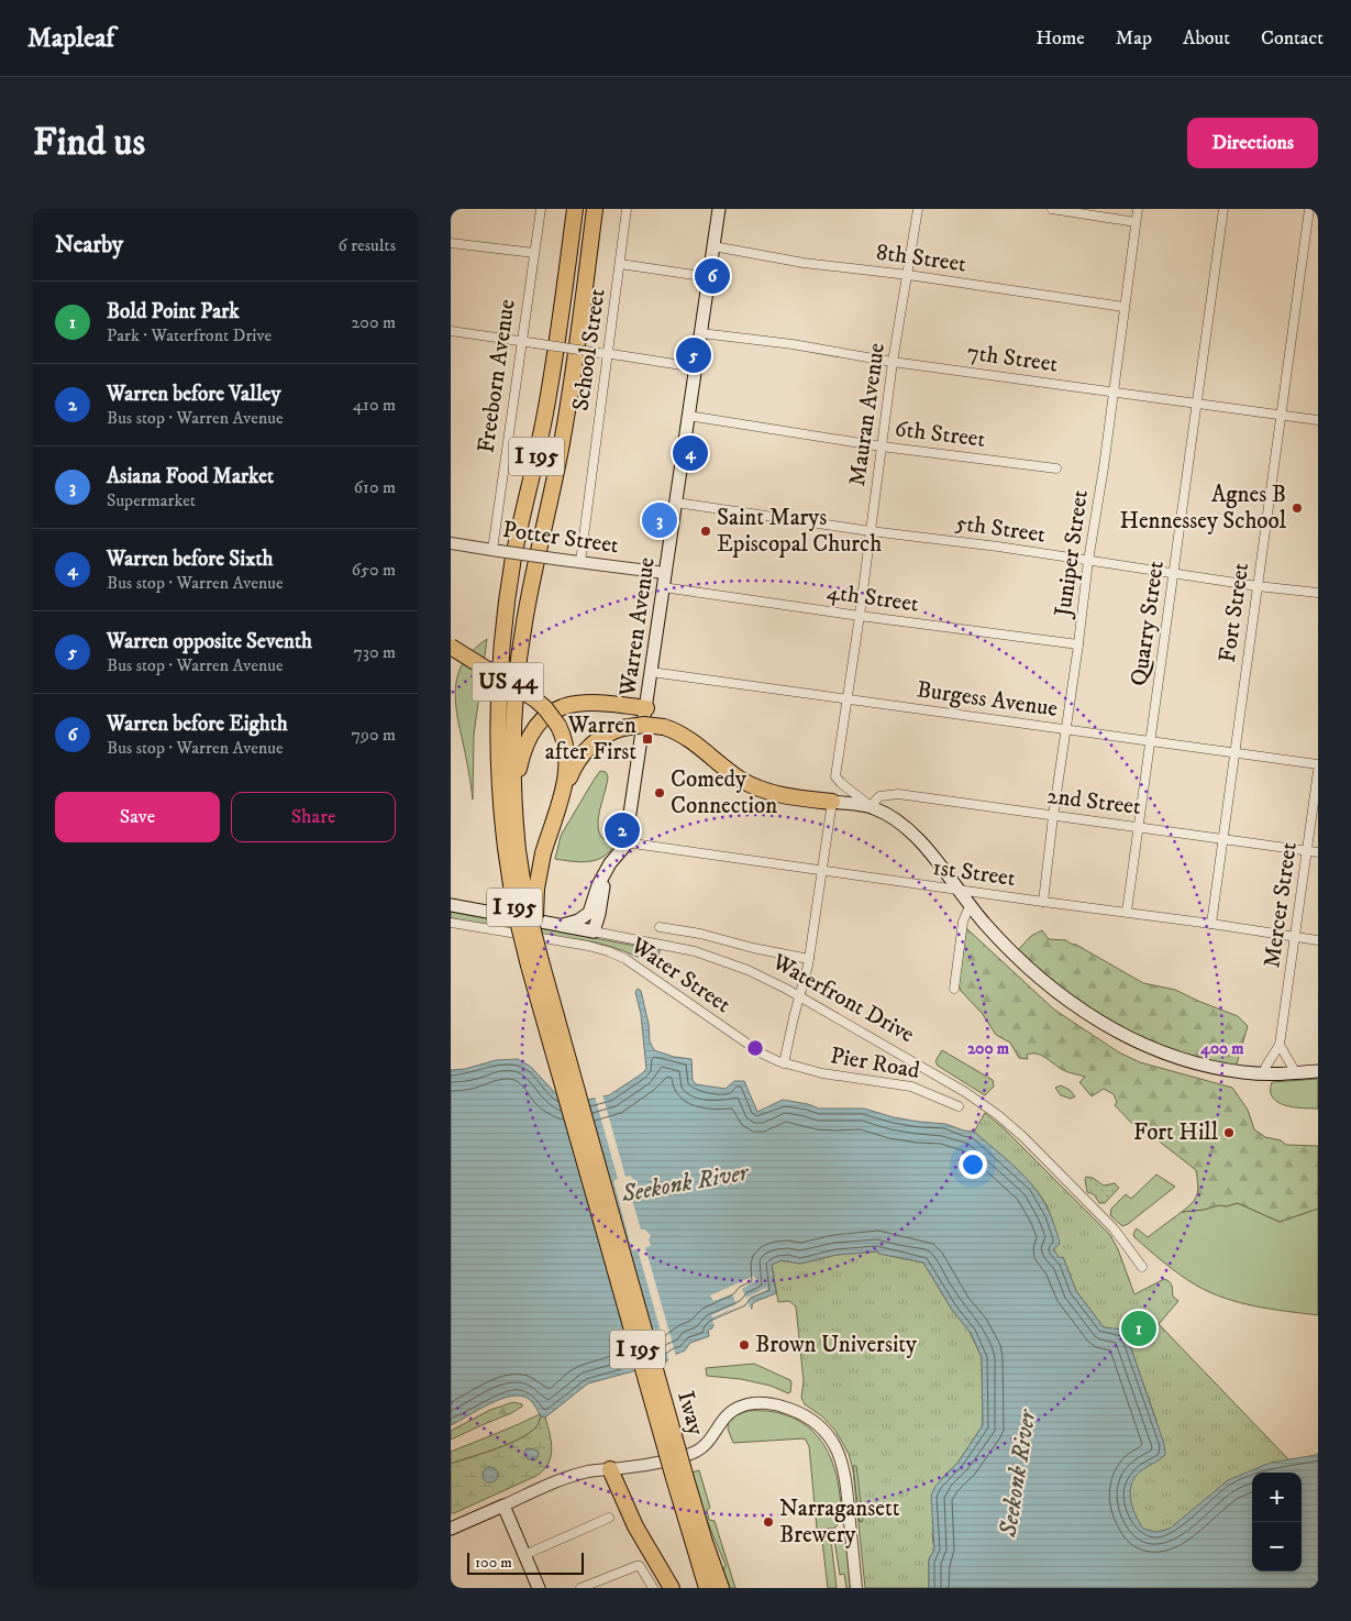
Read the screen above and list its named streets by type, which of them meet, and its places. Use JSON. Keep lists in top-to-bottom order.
{
  "streets": {
    "highway": ["I 195", "US 44", "Iway"],
    "main road": ["Warren Avenue", "Waterfront Drive"],
    "street": [
      "8th Street",
      "School Street",
      "7th Street",
      "Freeborn Avenue",
      "Mauran Avenue",
      "6th Street",
      "5th Street",
      "Potter Street",
      "Juniper Street",
      "4th Street",
      "Fort Street",
      "Quarry Street",
      "Burgess Avenue",
      "2nd Street",
      "1st Street",
      "Mercer Street",
      "Water Street",
      "Pier Road"
    ]
  },
  "crossings": [
    ["8th Street", "Mauran Avenue"],
    ["8th Street", "Juniper Street"],
    ["8th Street", "Warren Avenue"],
    ["School Street", "Potter Street"],
    ["7th Street", "Mauran Avenue"],
    ["7th Street", "Juniper Street"],
    ["7th Street", "Fort Street"],
    ["7th Street", "Quarry Street"],
    ["7th Street", "Warren Avenue"],
    ["Freeborn Avenue", "Potter Street"],
    ["Mauran Avenue", "6th Street"],
    ["Mauran Avenue", "5th Street"],
    ["Mauran Avenue", "4th Street"],
    ["Mauran Avenue", "Burgess Avenue"],
    ["Mauran Avenue", "2nd Street"],
    ["6th Street", "Warren Avenue"],
    ["I 195", "US 44"],
    ["I 195", "Iway"],
    ["5th Street", "Juniper Street"],
    ["5th Street", "Fort Street"],
    ["5th Street", "Quarry Street"],
    ["5th Street", "Warren Avenue"],
    ["Potter Street", "Warren Avenue"],
    ["Juniper Street", "4th Street"],
    ["Juniper Street", "Burgess Avenue"],
    ["Juniper Street", "2nd Street"],
    ["Juniper Street", "1st Street"],
    ["4th Street", "Warren Avenue"],
    ["Fort Street", "Burgess Avenue"],
    ["Fort Street", "2nd Street"],
    ["Fort Street", "1st Street"],
    ["Quarry Street", "Burgess Avenue"],
    ["Quarry Street", "2nd Street"],
    ["Quarry Street", "1st Street"],
    ["Warren Avenue", "Burgess Avenue"],
    ["Warren Avenue", "1st Street"],
    ["2nd Street", "Mercer Street"],
    ["1st Street", "Mercer Street"],
    ["Water Street", "Pier Road"]
  ],
  "water": ["Seekonk River"],
  "places": {
    "other": [
      "Agnes B Hennessey School",
      "Saint Marys Episcopal Church",
      "Comedy Connection",
      "Fort Hill",
      "Brown University",
      "Narragansett Brewery"
    ],
    "transit": ["Warren after First"]
  },
  "scale_bar": "100 m",
  "page": {
    "header": "Mapleaf",
    "nav": [
      "Home",
      "Map",
      "About",
      "Contact"
    ],
    "buttons": [
      "Directions",
      ["Save", "Share"]
    ],
    "title": "Find us",
    "heading": ["Nearby", "6 results"],
    "pins": [
      "6",
      "5",
      "4",
      "3",
      "2",
      "1"
    ],
    "list": [
      {
        "mark": "1",
        "name": "Bold Point Park",
        "note": "Park · Waterfront Drive",
        "value": "200 m"
      },
      {
        "mark": "2",
        "name": "Warren before Valley",
        "note": "Bus stop · Warren Avenue",
        "value": "410 m"
      },
      {
        "mark": "3",
        "name": "Asiana Food Market",
        "note": "Supermarket",
        "value": "610 m"
      },
      {
        "mark": "4",
        "name": "Warren before Sixth",
        "note": "Bus stop · Warren Avenue",
        "value": "650 m"
      },
      {
        "mark": "5",
        "name": "Warren opposite Seventh",
        "note": "Bus stop · Warren Avenue",
        "value": "730 m"
      },
      {
        "mark": "6",
        "name": "Warren before Eighth",
        "note": "Bus stop · Warren Avenue",
        "value": "790 m"
      }
    ],
    "map_buttons": ["+", "−"],
    "scale": "100 m"
  },
  "rings": ["200 m", "400 m"]
}
